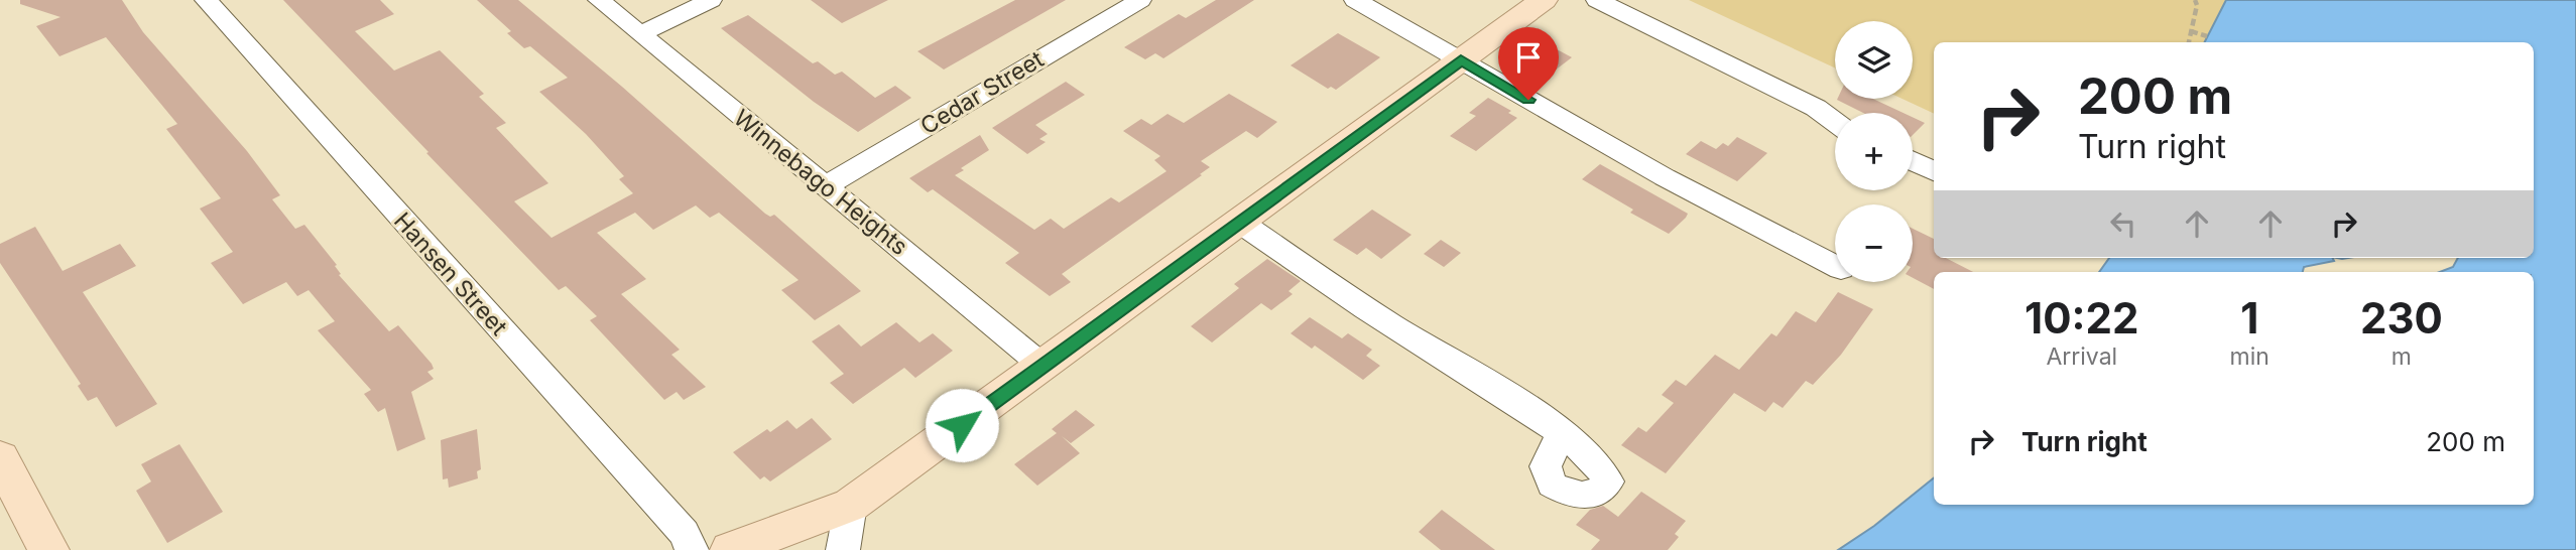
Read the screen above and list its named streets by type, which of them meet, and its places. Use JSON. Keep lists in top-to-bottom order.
{
  "streets": {
    "street": ["Cedar Street", "Winnebago Heights", "Hansen Street"]
  },
  "crossings": [
    ["Cedar Street", "Winnebago Heights"]
  ],
  "page": {
    "map_buttons": ["+", "−"],
    "turn": ["200 m", "Turn right"],
    "eta": [
      "10:22",
      "Arrival",
      "1",
      "min",
      "230",
      "m"
    ],
    "list": [
      {
        "name": "Turn right",
        "value": "200 m"
      }
    ]
  }
}
